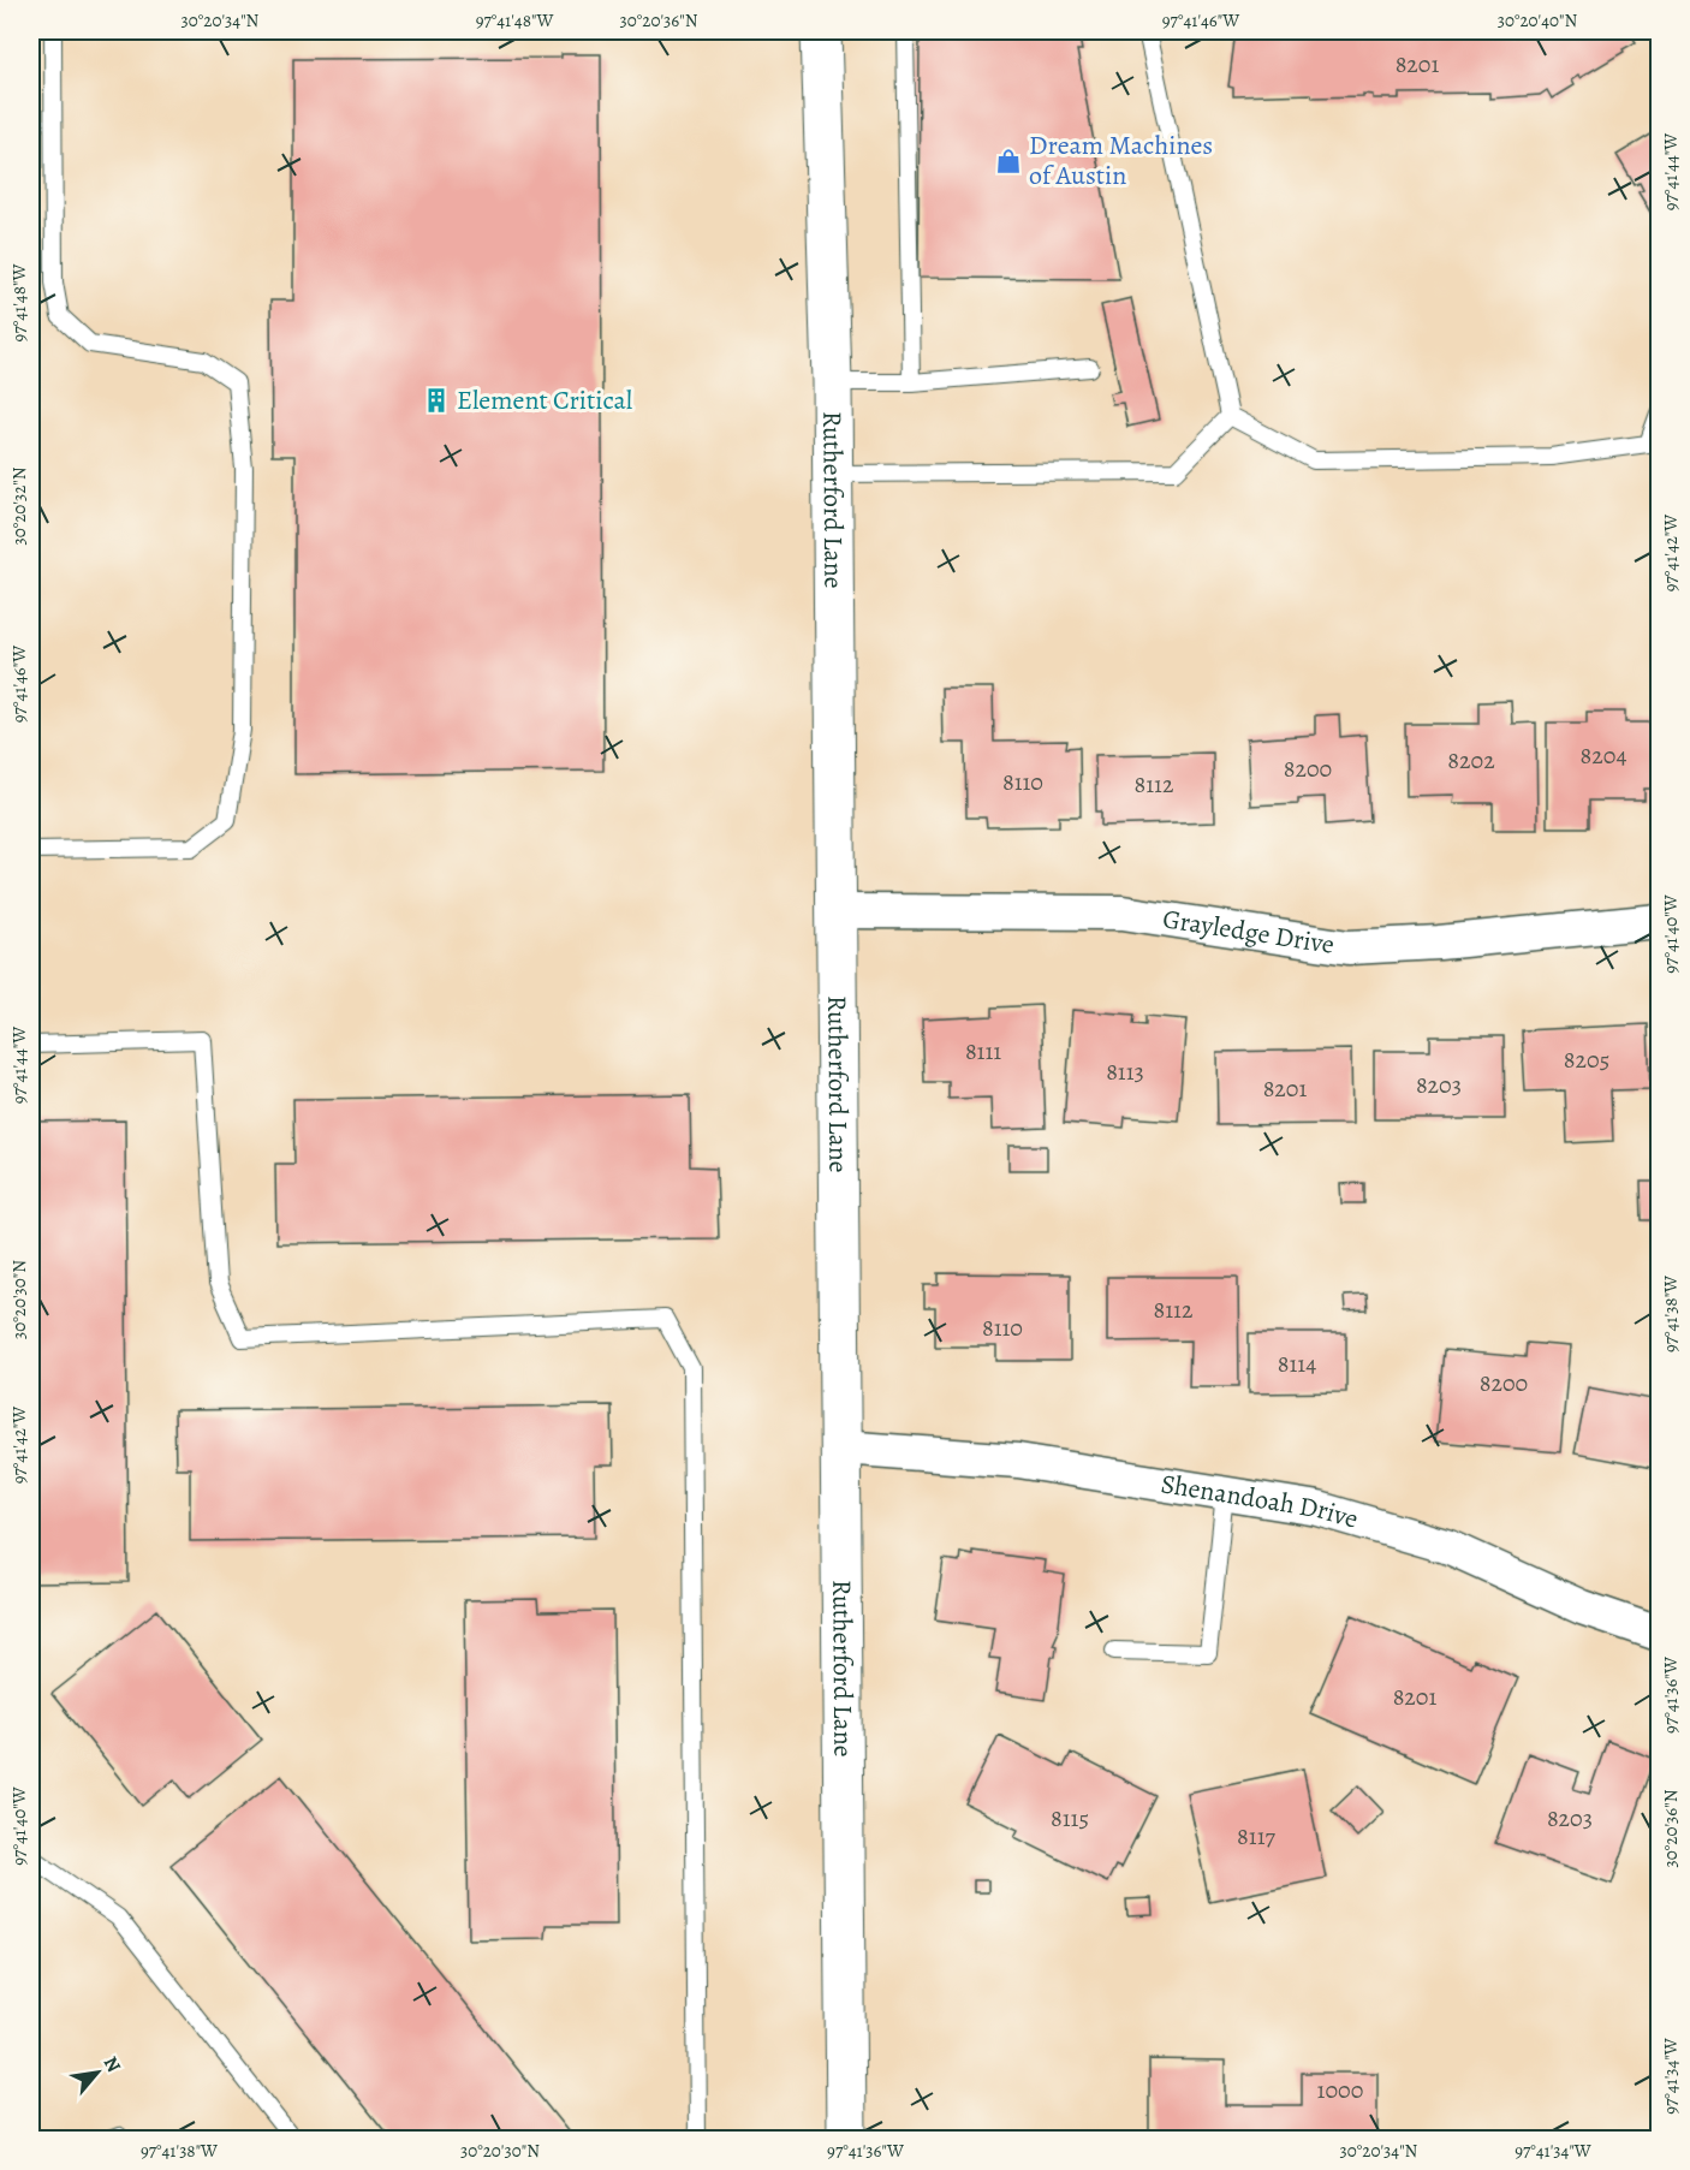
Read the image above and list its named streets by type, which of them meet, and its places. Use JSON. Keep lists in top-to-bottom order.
{
  "streets": {
    "street": ["Rutherford Lane", "Grayledge Drive", "Shenandoah Drive"]
  },
  "crossings": [
    ["Rutherford Lane", "Grayledge Drive"],
    ["Rutherford Lane", "Shenandoah Drive"]
  ],
  "places": {
    "shop": ["Dream Machines of Austin"],
    "building": ["Element Critical"]
  },
  "house_numbers": [
    "8201",
    "8204",
    "8202",
    "8200",
    "8110",
    "8112",
    "8111",
    "8205",
    "8113",
    "8203",
    "8201",
    "8112",
    "8110",
    "8114",
    "8200",
    "8201",
    "8115",
    "8203",
    "8117",
    "1000"
  ],
  "north": "top right",
  "coordinates": [
    "30°20'34\"N",
    "97°41'48\"W",
    "30°20'36\"N",
    "97°41'46\"W",
    "30°20'40\"N",
    "97°41'44\"W",
    "30°20'32\"N",
    "97°41'42\"W",
    "97°41'40\"W",
    "30°20'30\"N",
    "97°41'38\"W",
    "97°41'36\"W",
    "97°41'34\"W"
  ]
}
